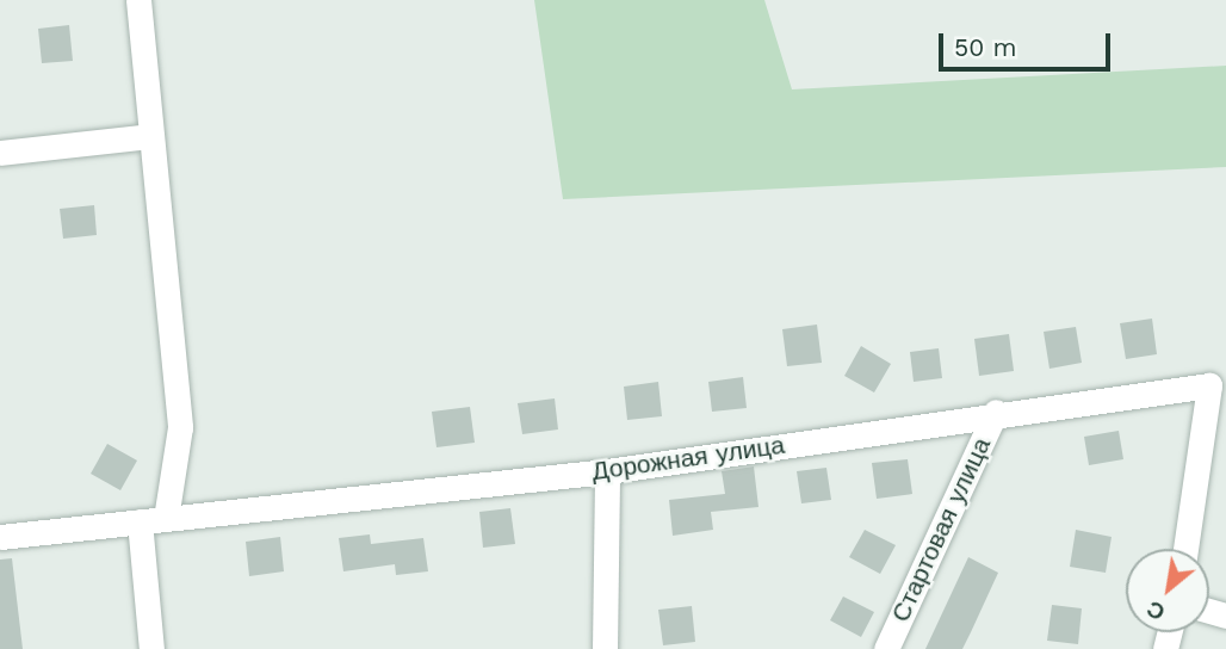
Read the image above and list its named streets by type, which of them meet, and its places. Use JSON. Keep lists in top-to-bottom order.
{
  "streets": {
    "street": ["Дорожная улица", "Стартовая улица"]
  },
  "crossings": [
    ["Дорожная улица", "Стартовая улица"]
  ],
  "scale_bar": "50 m",
  "north": "bottom left"
}
